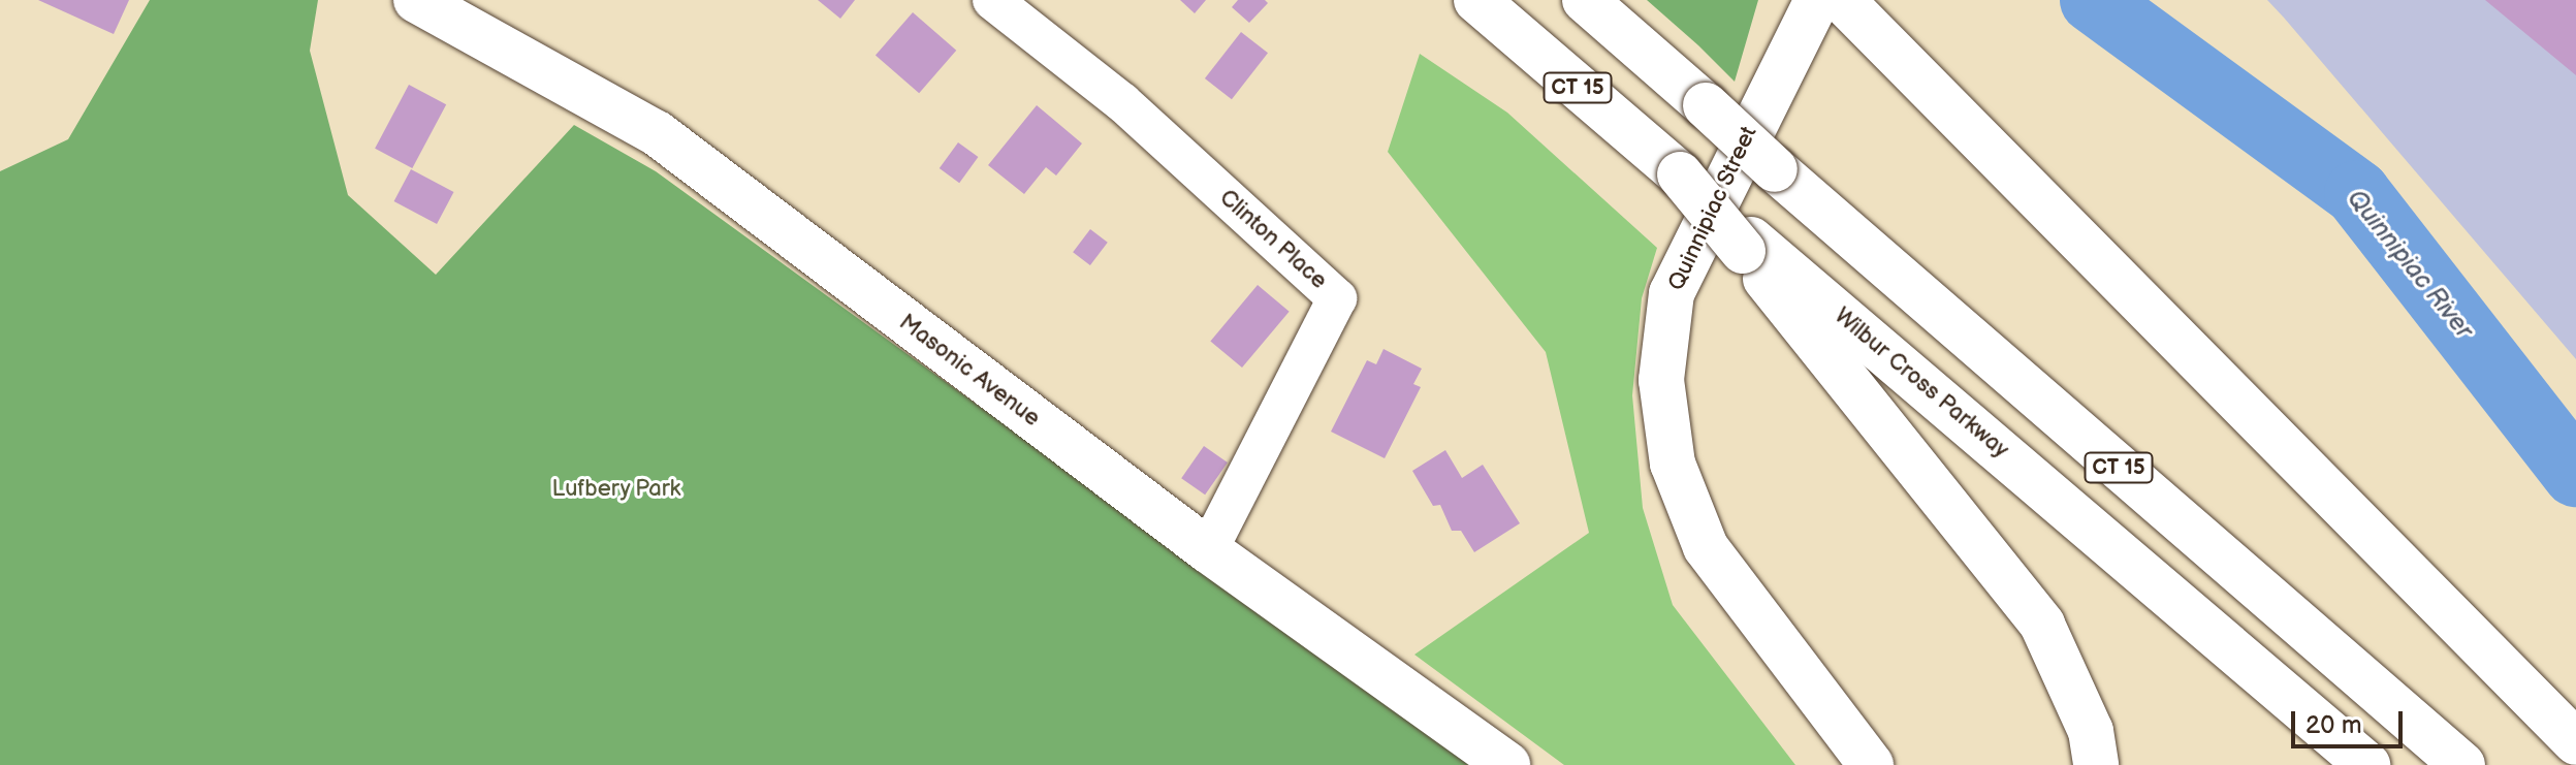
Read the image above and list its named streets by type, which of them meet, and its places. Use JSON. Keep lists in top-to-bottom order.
{
  "streets": {
    "main road": [
      "CT 15",
      "Quinnipiac Street",
      "Masonic Avenue",
      "Wilbur Cross Parkway"
    ],
    "street": ["Clinton Place"]
  },
  "crossings": [
    ["Clinton Place", "Masonic Avenue"]
  ],
  "water": ["Quinnipiac River"],
  "parks": ["Lufbery Park"],
  "scale_bar": "20 m"
}
